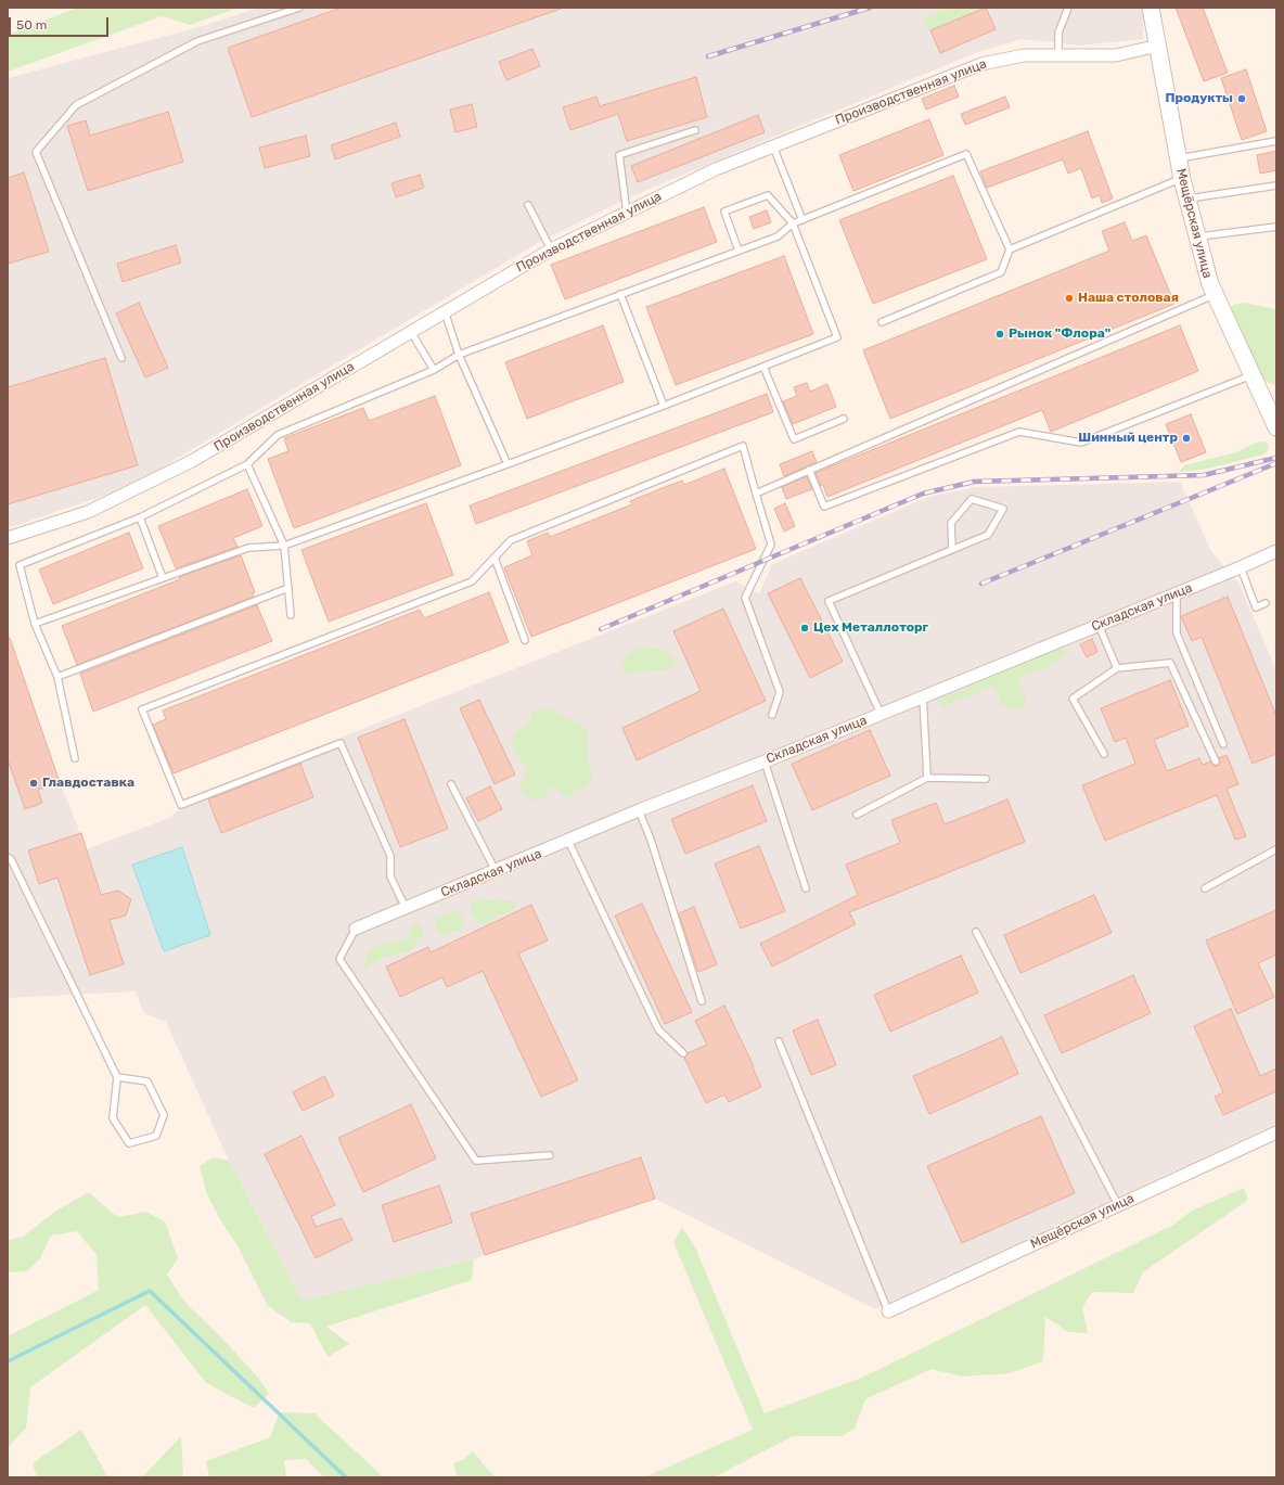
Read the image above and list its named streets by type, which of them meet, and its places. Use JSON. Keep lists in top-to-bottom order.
{
  "streets": {
    "main road": ["Мещёрская улица"],
    "street": ["Производственная улица", "Складская улица"]
  },
  "crossings": [
    ["Производственная улица", "Мещёрская улица"]
  ],
  "places": [
    "Продукты",
    "Наша столовая",
    "Рынок \"Флора\"",
    "Шинный центр",
    "Цех Металлоторг",
    "Главдоставка"
  ],
  "scale_bar": "50 m"
}
